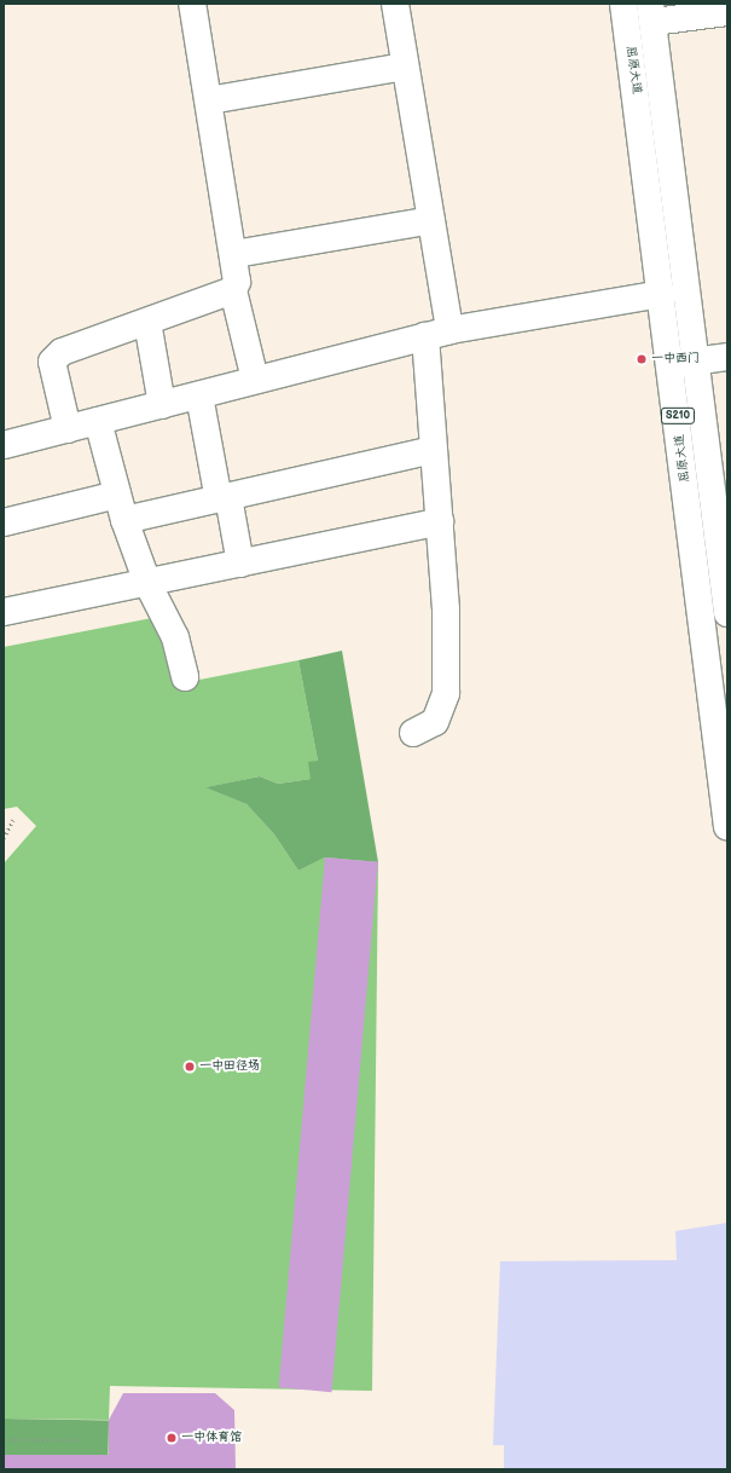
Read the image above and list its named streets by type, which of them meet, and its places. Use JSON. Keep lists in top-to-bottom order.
{
  "streets": {
    "main road": ["屈原大道", "S210"]
  },
  "places": ["一中西门", "一中田径场", "一中体育馆"]
}
